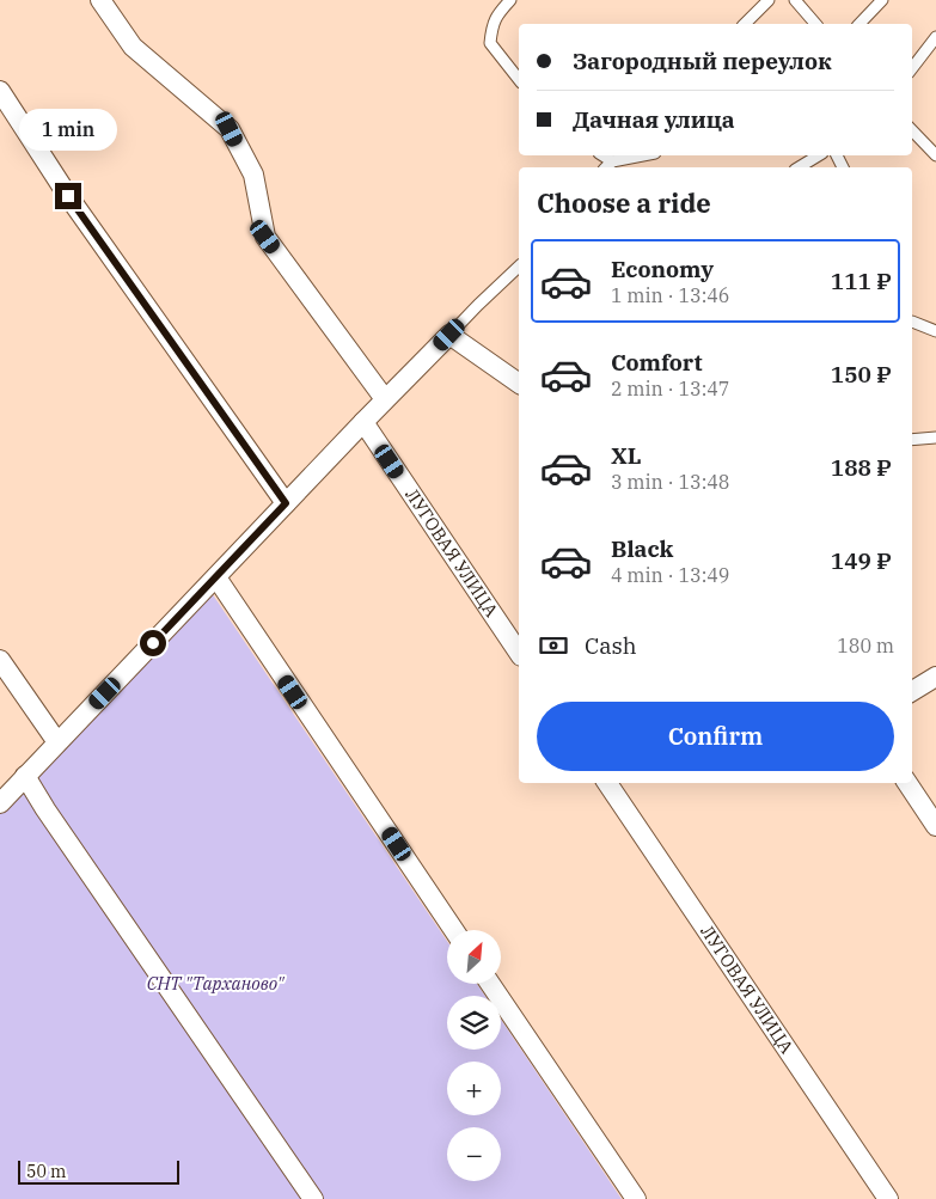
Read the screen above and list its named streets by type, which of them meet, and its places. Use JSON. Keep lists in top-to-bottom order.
{
  "streets": {
    "street": ["ЛУГОВАЯ УЛИЦА"]
  },
  "parks": ["СНТ \"Тарханово\""],
  "scale_bar": "50 m",
  "north": "top right",
  "page": {
    "banner": ["Загородный переулок", "Дачная улица"],
    "bubble": "1 min",
    "heading": "Choose a ride",
    "list": [
      {
        "name": "Economy",
        "note": "1 min · 13:46",
        "value": "111 ₽"
      },
      {
        "name": "Comfort",
        "note": "2 min · 13:47",
        "value": "150 ₽"
      },
      {
        "name": "XL",
        "note": "3 min · 13:48",
        "value": "188 ₽"
      },
      {
        "name": "Black",
        "note": "4 min · 13:49",
        "value": "149 ₽"
      }
    ],
    "pay": ["Cash", "180 m"],
    "buttons": "Confirm",
    "map_buttons": ["+", "−"],
    "scale": "50 m"
  }
}
